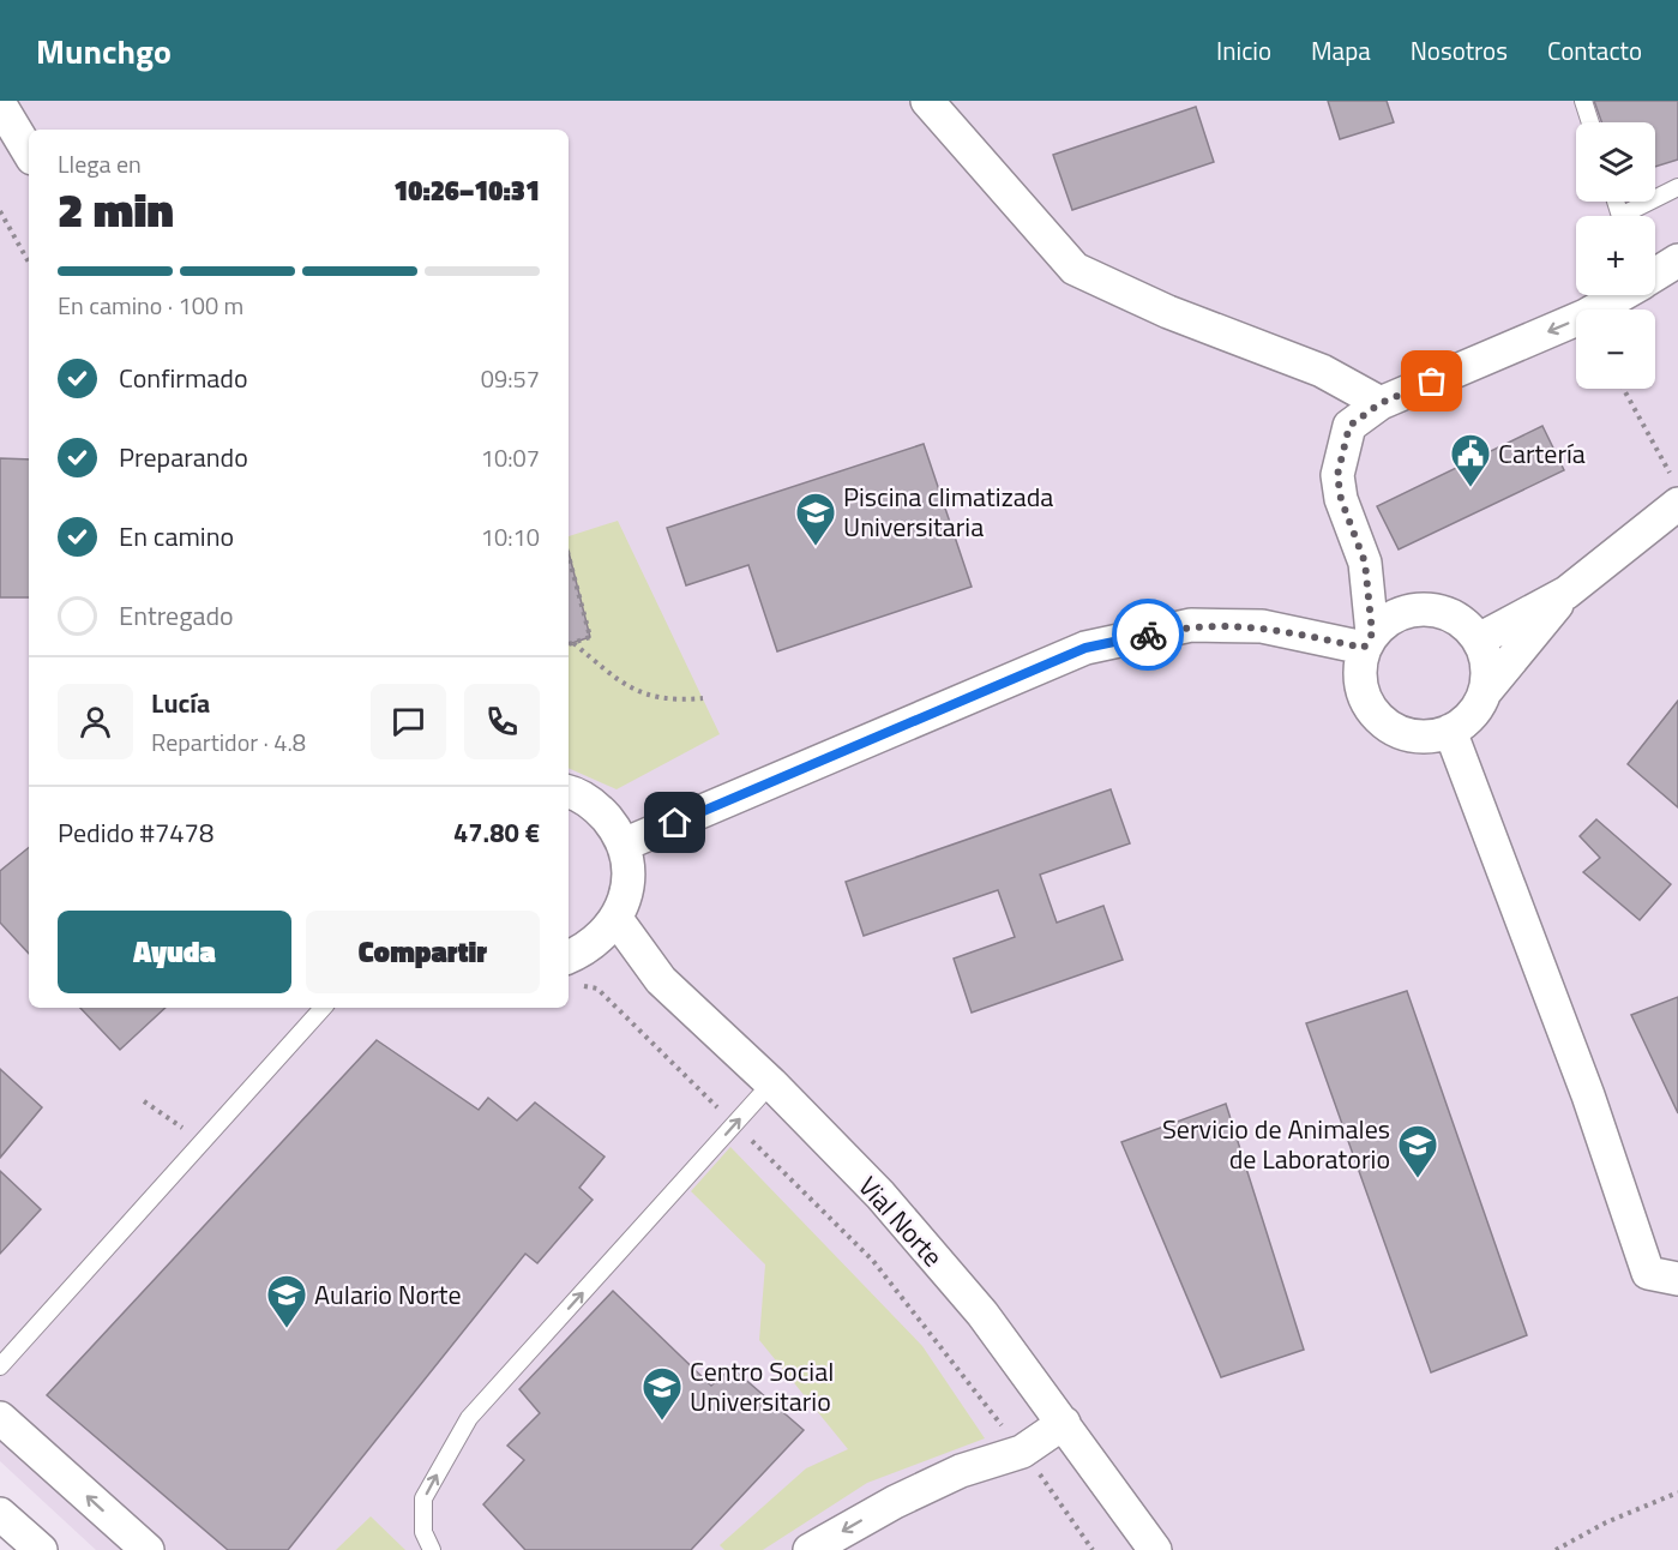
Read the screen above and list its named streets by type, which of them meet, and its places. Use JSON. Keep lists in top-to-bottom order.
{
  "streets": {
    "street": ["Vial Norte"]
  },
  "places": {
    "public building": ["Cartería"],
    "school or university": [
      "Piscina climatizada Universitaria",
      "Servicio de Animales de Laboratorio",
      "Aulario Norte",
      "Centro Social Universitario"
    ]
  },
  "page": {
    "header": "Munchgo",
    "nav": [
      "Inicio",
      "Mapa",
      "Nosotros",
      "Contacto"
    ],
    "map_buttons": ["+", "−"],
    "heading": ["2 min", "Llega en", "10:26–10:31"],
    "panel": [
      "Lucía",
      "Repartidor · 4.8",
      "Pedido #7478",
      "47.80 €"
    ],
    "bar": "En camino · 100 m",
    "list": [
      ["Confirmado", "09:57"],
      ["Preparando", "10:07"],
      ["En camino", "10:10"],
      "Entregado"
    ],
    "buttons": ["Ayuda", "Compartir"]
  }
}
